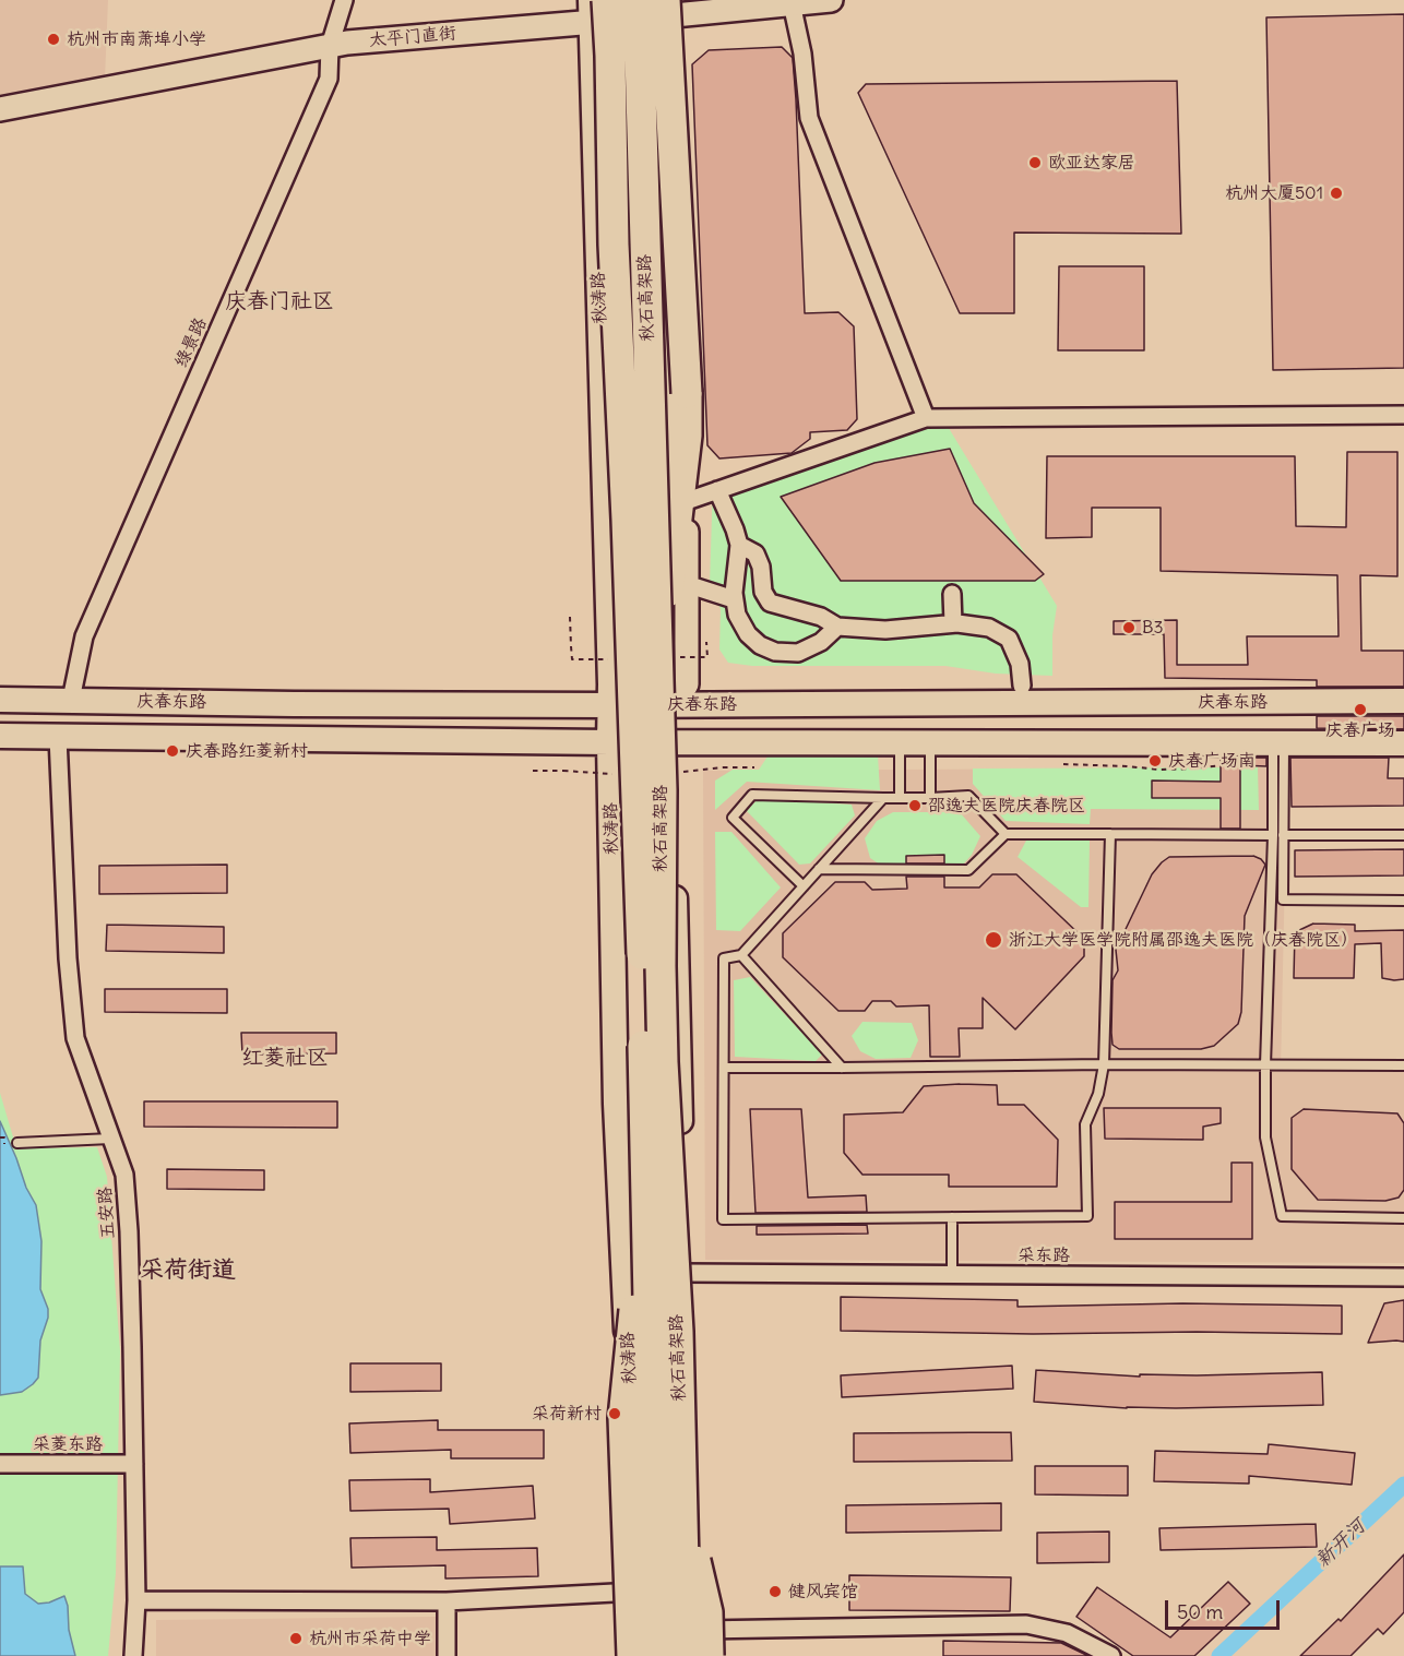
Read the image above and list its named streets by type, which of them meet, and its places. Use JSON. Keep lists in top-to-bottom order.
{
  "streets": {
    "highway": ["秋石高架路"],
    "main road": ["秋涛路", "庆春东路"],
    "street": [
      "太平门直街",
      "绿景路",
      "五安路",
      "采东路",
      "采菱东路"
    ]
  },
  "crossings": [
    ["太平门直街", "秋涛路"],
    ["太平门直街", "秋石高架路"],
    ["太平门直街", "绿景路"],
    ["秋涛路", "秋石高架路"],
    ["秋涛路", "庆春东路"],
    ["绿景路", "庆春东路"],
    ["庆春东路", "五安路"],
    ["五安路", "采菱东路"]
  ],
  "districts": ["庆春门社区", "红菱社区", "采荷街道"],
  "water": ["新开河"],
  "places": [
    "杭州市南萧埠小学",
    "欧亚达家居",
    "杭州大厦501",
    "B3",
    "庆春广场",
    "庆春路红菱新村",
    "庆春广场南",
    "邵逸夫医院庆春院区",
    "浙江大学医学院附属邵逸夫医院（庆春院区）",
    "采荷新村",
    "健风宾馆",
    "杭州市采荷中学"
  ],
  "scale_bar": "50 m"
}
